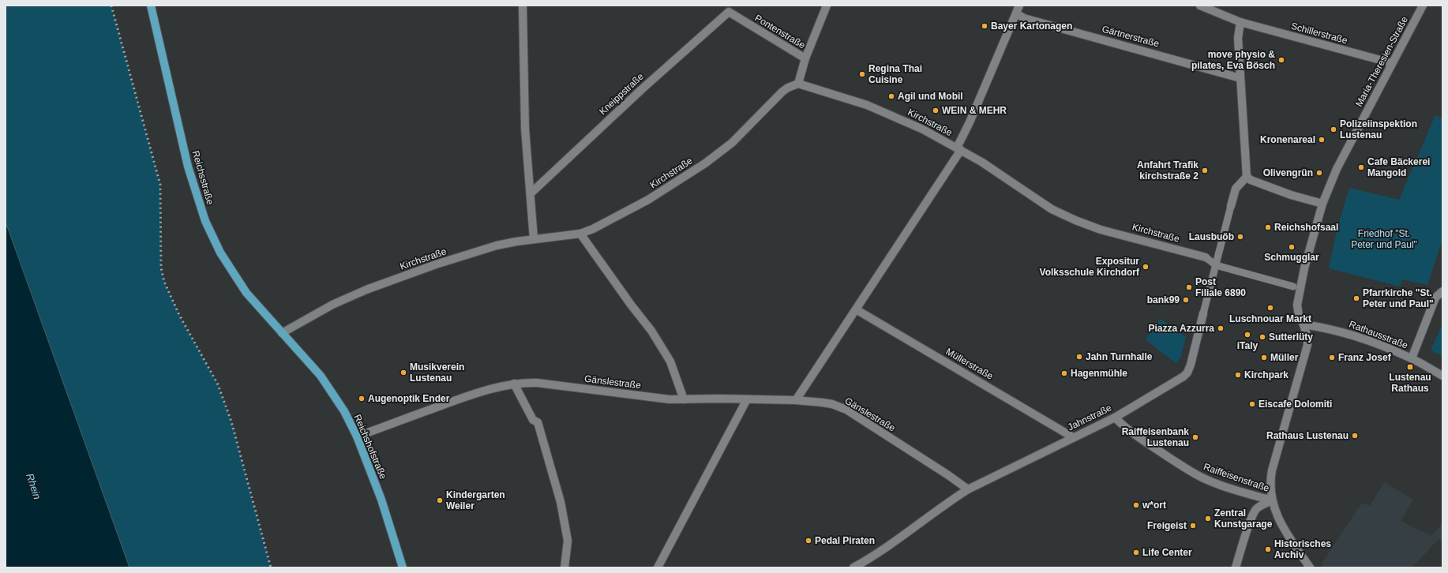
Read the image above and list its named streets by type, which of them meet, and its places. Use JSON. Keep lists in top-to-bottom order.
{
  "streets": {
    "main road": ["Reichsstraße", "Reichshofstraße"],
    "street": [
      "Pontenstraße",
      "Schillerstraße",
      "Gärtnerstraße",
      "Maria-Theresien-Straße",
      "Kneippstraße",
      "Kirchstraße",
      "Rathausstraße",
      "Müllerstraße",
      "Gänslestraße",
      "Jahnstraße",
      "Raiffeisenstraße"
    ]
  },
  "crossings": [
    ["Pontenstraße", "Kneippstraße"],
    ["Pontenstraße", "Kirchstraße"],
    ["Schillerstraße", "Maria-Theresien-Straße"],
    ["Maria-Theresien-Straße", "Rathausstraße"],
    ["Kirchstraße", "Reichsstraße"],
    ["Kirchstraße", "Jahnstraße"],
    ["Kirchstraße", "Reichshofstraße"],
    ["Reichsstraße", "Reichshofstraße"],
    ["Müllerstraße", "Jahnstraße"],
    ["Gänslestraße", "Jahnstraße"],
    ["Gänslestraße", "Reichshofstraße"],
    ["Jahnstraße", "Raiffeisenstraße"]
  ],
  "water": ["Rhein"],
  "parks": ["Friedhof \"St. Peter und Paul\""],
  "places": {
    "other": [
      "Bayer Kartonagen",
      "move physio & pilates, Eva Bösch",
      "Regina Thai Cuisine",
      "Agil und Mobil",
      "WEIN & MEHR",
      "Polizeiinspektion Lustenau",
      "Kronenareal",
      "Cafe Bäckerei Mangold",
      "Anfahrt Trafik kirchstraße 2",
      "Olivengrün",
      "Reichshofsaal",
      "Lausbuöb",
      "Schmugglar",
      "Expositur Volksschule Kirchdorf",
      "Post Filiale 6890",
      "Pfarrkirche \"St. Peter und Paul\"",
      "bank99",
      "Luschnouar Markt",
      "Piazza Azzurra",
      "iTaly",
      "Sutterlüty",
      "Jahn Turnhalle",
      "Müller",
      "Franz Josef",
      "Musikverein Lustenau",
      "Hagenmühle",
      "Kirchpark",
      "Augenoptik Ender",
      "Eiscafe Dolomiti",
      "Rathaus Lustenau",
      "Raiffeisenbank Lustenau",
      "Kindergarten Weiler",
      "w*ort",
      "Zentral Kunstgarage",
      "Freigeist",
      "Pedal Piraten",
      "Historisches Archiv",
      "Life Center"
    ],
    "transit": ["Lustenau Rathaus"]
  }
}
